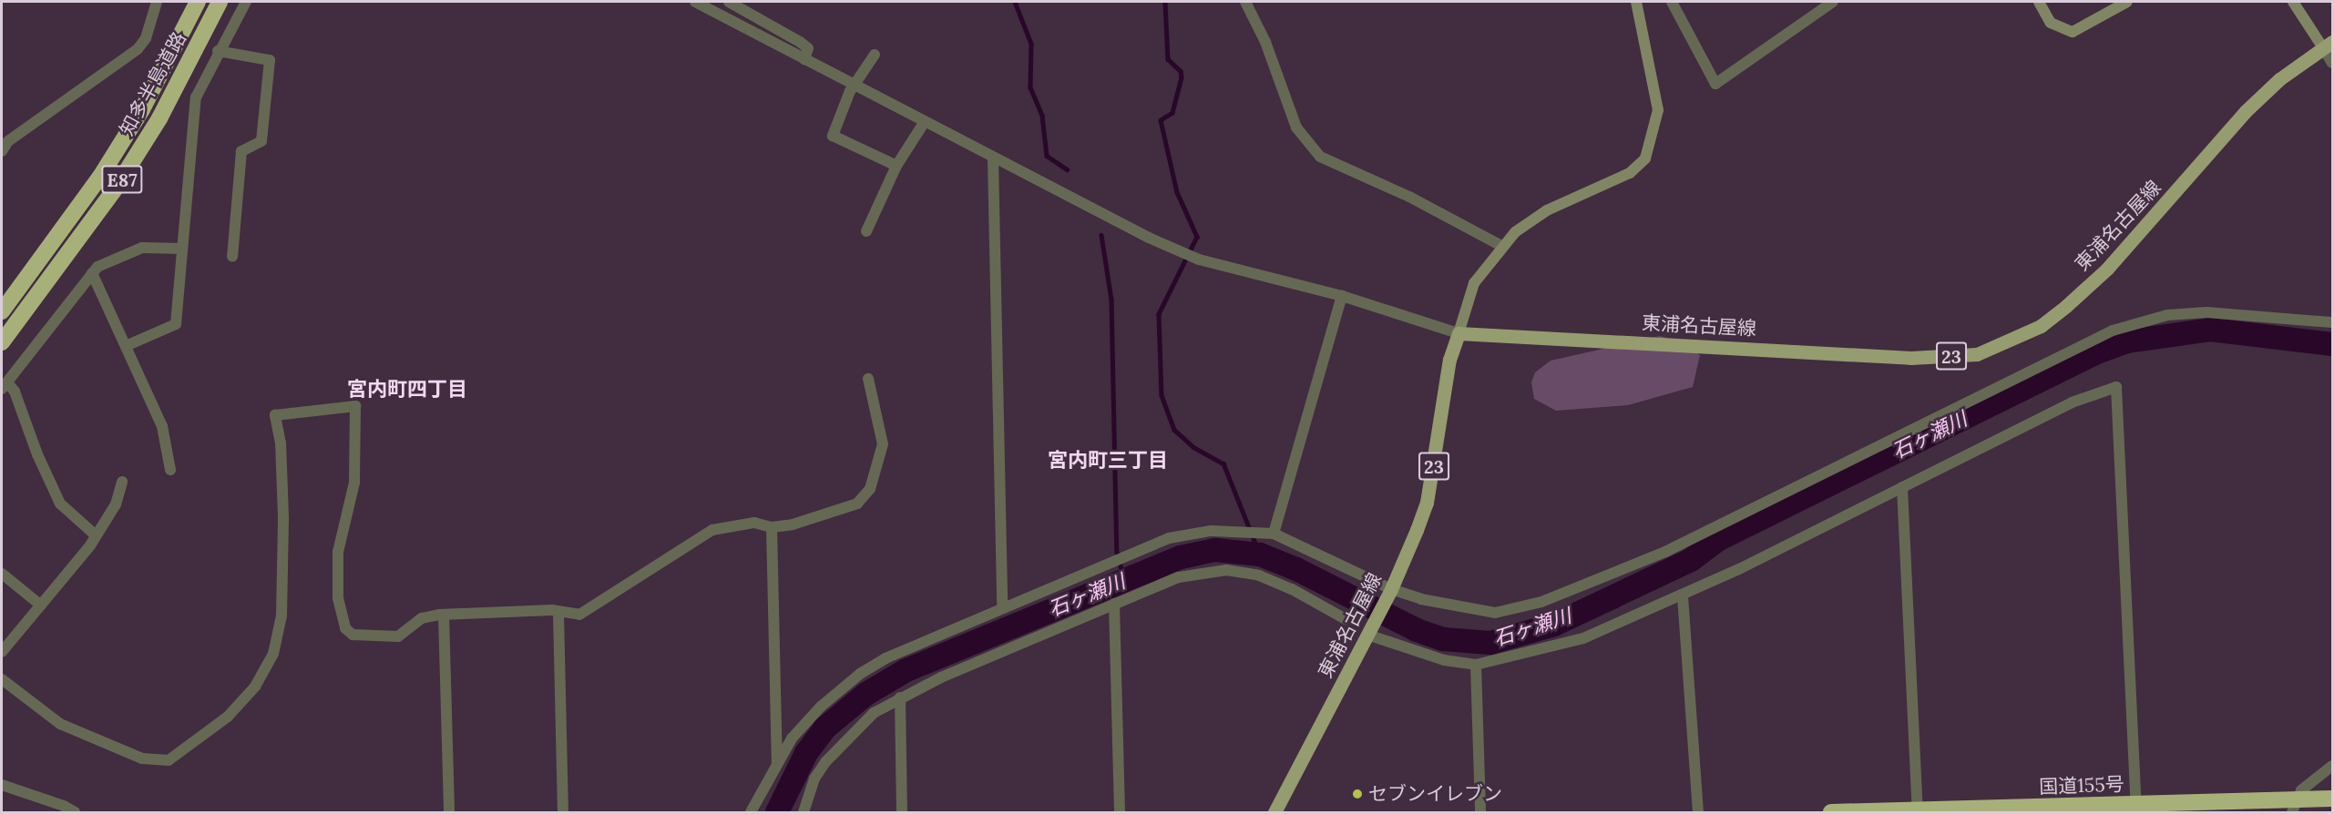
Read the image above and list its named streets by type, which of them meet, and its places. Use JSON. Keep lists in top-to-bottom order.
{
  "streets": {
    "highway": ["知多半島道路", "E87", "国道155号"],
    "main road": ["東浦名古屋線", "23"]
  },
  "districts": ["宮内町四丁目", "宮内町三丁目"],
  "water": ["石ヶ瀬川"],
  "places": ["セブンイレブン"]
}
